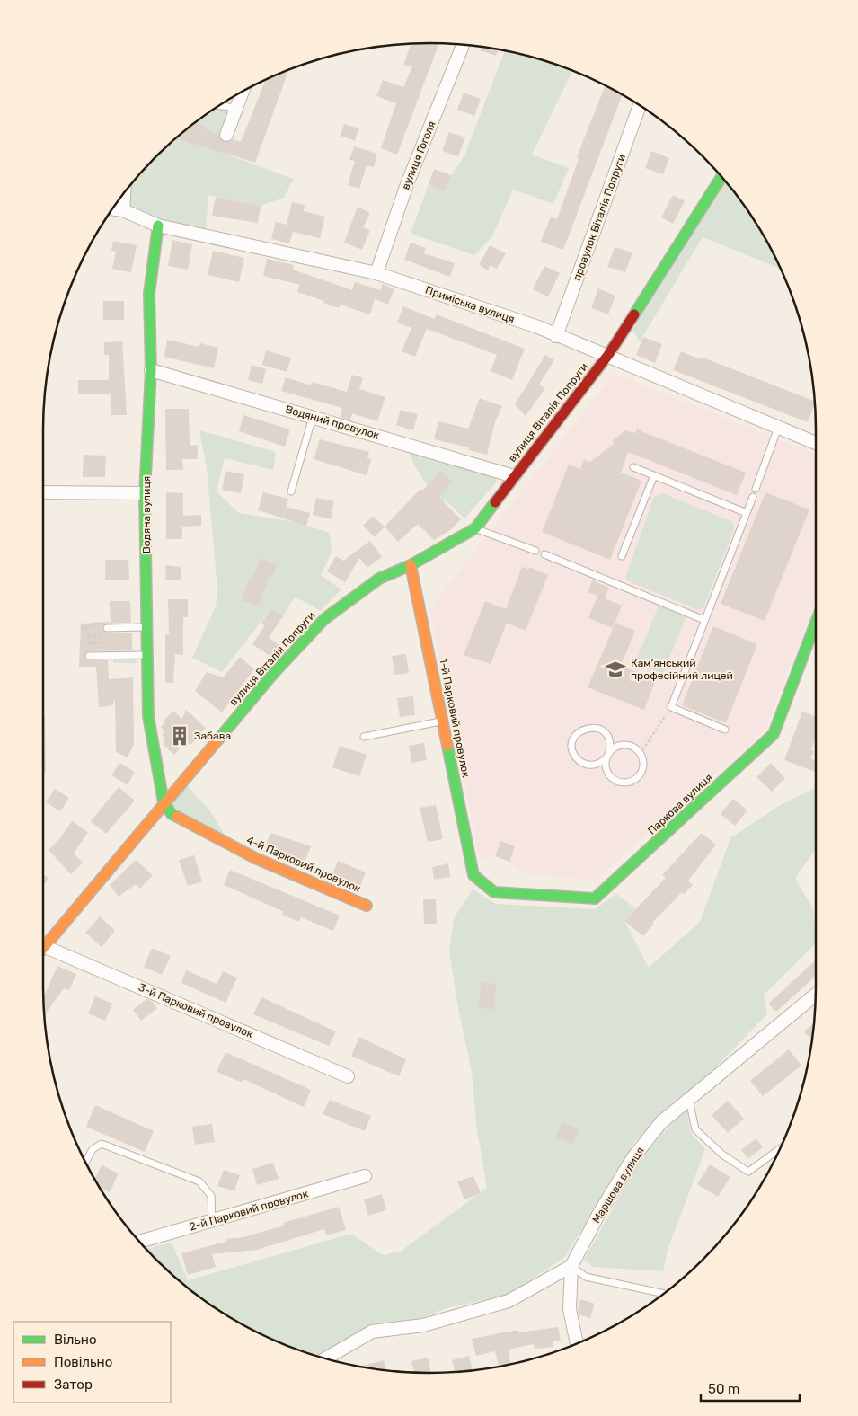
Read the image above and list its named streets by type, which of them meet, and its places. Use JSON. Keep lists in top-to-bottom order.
{
  "streets": {
    "street": [
      "вулиця Гоголя",
      "провулок Віталія Попруги",
      "Приміська вулиця",
      "вулиця Віталія Попруги",
      "Водяний провулок",
      "Водяна вулиця",
      "1-й Парковий провулок",
      "Паркова вулиця",
      "4-й Парковий провулок",
      "3-й Парковий провулок",
      "Маршова вулиця",
      "2-й Парковий провулок"
    ]
  },
  "crossings": [
    ["вулиця Гоголя", "Приміська вулиця"],
    ["провулок Віталія Попруги", "Приміська вулиця"],
    ["Приміська вулиця", "вулиця Віталія Попруги"],
    ["Приміська вулиця", "Водяна вулиця"],
    ["вулиця Віталія Попруги", "Водяний провулок"],
    ["вулиця Віталія Попруги", "Водяна вулиця"],
    ["вулиця Віталія Попруги", "1-й Парковий провулок"],
    ["вулиця Віталія Попруги", "4-й Парковий провулок"],
    ["Водяний провулок", "Водяна вулиця"],
    ["Водяна вулиця", "4-й Парковий провулок"],
    ["1-й Парковий провулок", "Паркова вулиця"]
  ],
  "places": {
    "school or university": ["Кам’янський професійний лицей"],
    "building": ["Забава"]
  },
  "legend": ["Вільно", "Повільно", "Затор"],
  "scale_bar": "50 m"
}
